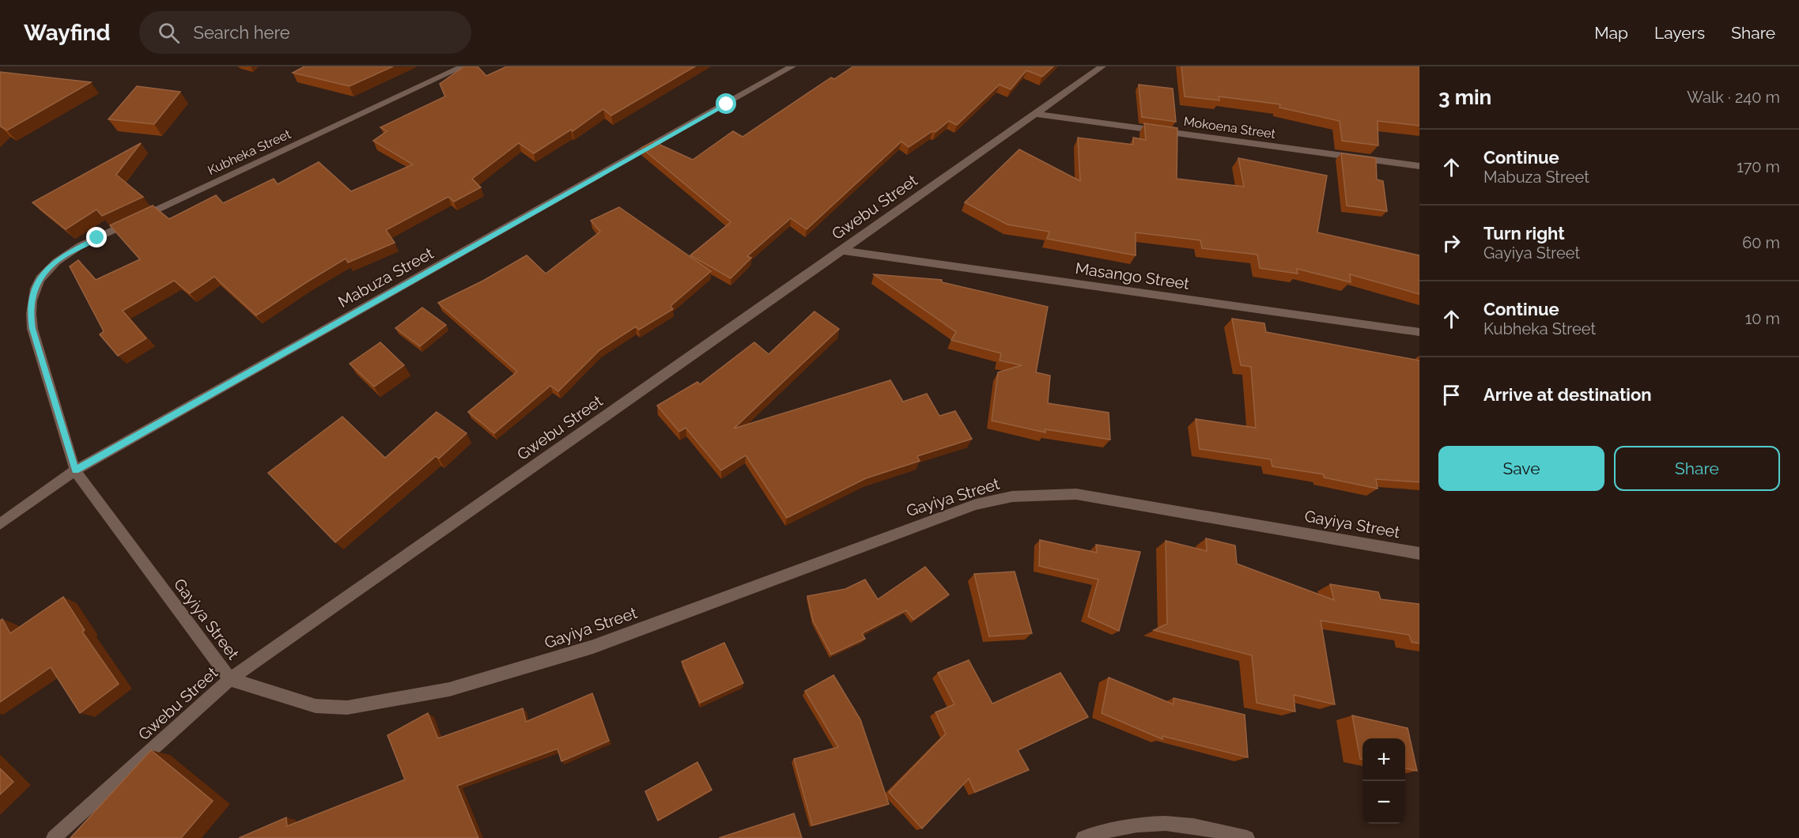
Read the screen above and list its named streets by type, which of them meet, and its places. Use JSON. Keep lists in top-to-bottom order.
{
  "streets": {
    "street": [
      "Mokoena Street",
      "Kubheka Street",
      "Gwebu Street",
      "Masango Street",
      "Mabuza Street",
      "Gayiya Street"
    ]
  },
  "crossings": [
    ["Mokoena Street", "Gwebu Street"],
    ["Kubheka Street", "Gayiya Street"],
    ["Gwebu Street", "Masango Street"],
    ["Gwebu Street", "Gayiya Street"],
    ["Mabuza Street", "Gayiya Street"]
  ],
  "page": {
    "header": "Wayfind",
    "search": "Search here",
    "nav": ["Map", "Layers", "Share"],
    "heading": ["3 min", "Walk · 240 m"],
    "list": [
      ["Continue", "Mabuza Street", "170 m"],
      ["Turn right", "Gayiya Street", "60 m"],
      ["Continue", "Kubheka Street", "10 m"],
      "Arrive at destination"
    ],
    "buttons": ["Save", "Share"],
    "map_buttons": ["+", "−"]
  }
}
